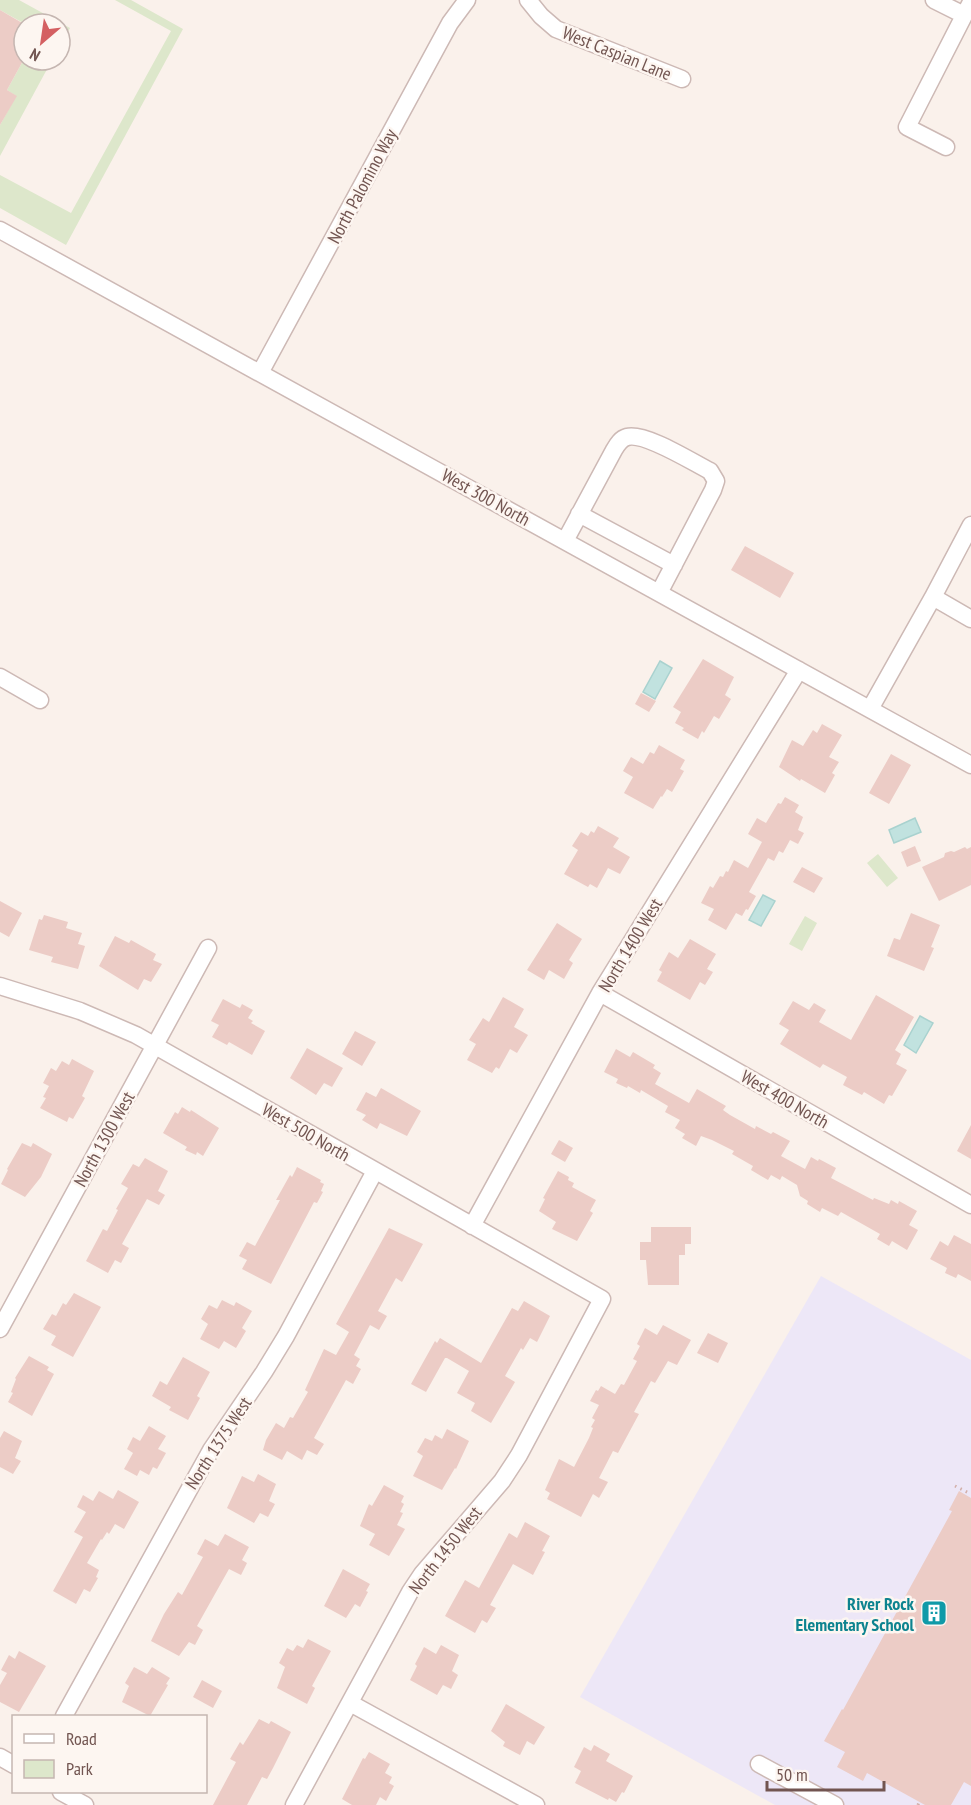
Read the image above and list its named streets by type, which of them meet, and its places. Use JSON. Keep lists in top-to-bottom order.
{
  "streets": {
    "street": [
      "West Caspian Lane",
      "North Palomino Way",
      "West 300 North",
      "North 1400 West",
      "West 400 North",
      "West 500 North",
      "North 1300 West",
      "North 1375 West",
      "North 1450 West"
    ]
  },
  "crossings": [
    ["North Palomino Way", "West 300 North"],
    ["West 300 North", "North 1400 West"],
    ["North 1400 West", "West 400 North"],
    ["North 1400 West", "West 500 North"],
    ["West 500 North", "North 1300 West"],
    ["West 500 North", "North 1375 West"],
    ["West 500 North", "North 1450 West"]
  ],
  "places": {
    "building": ["River Rock Elementary School"]
  },
  "legend": ["Road", "Park"],
  "scale_bar": "50 m",
  "north": "bottom left"
}
